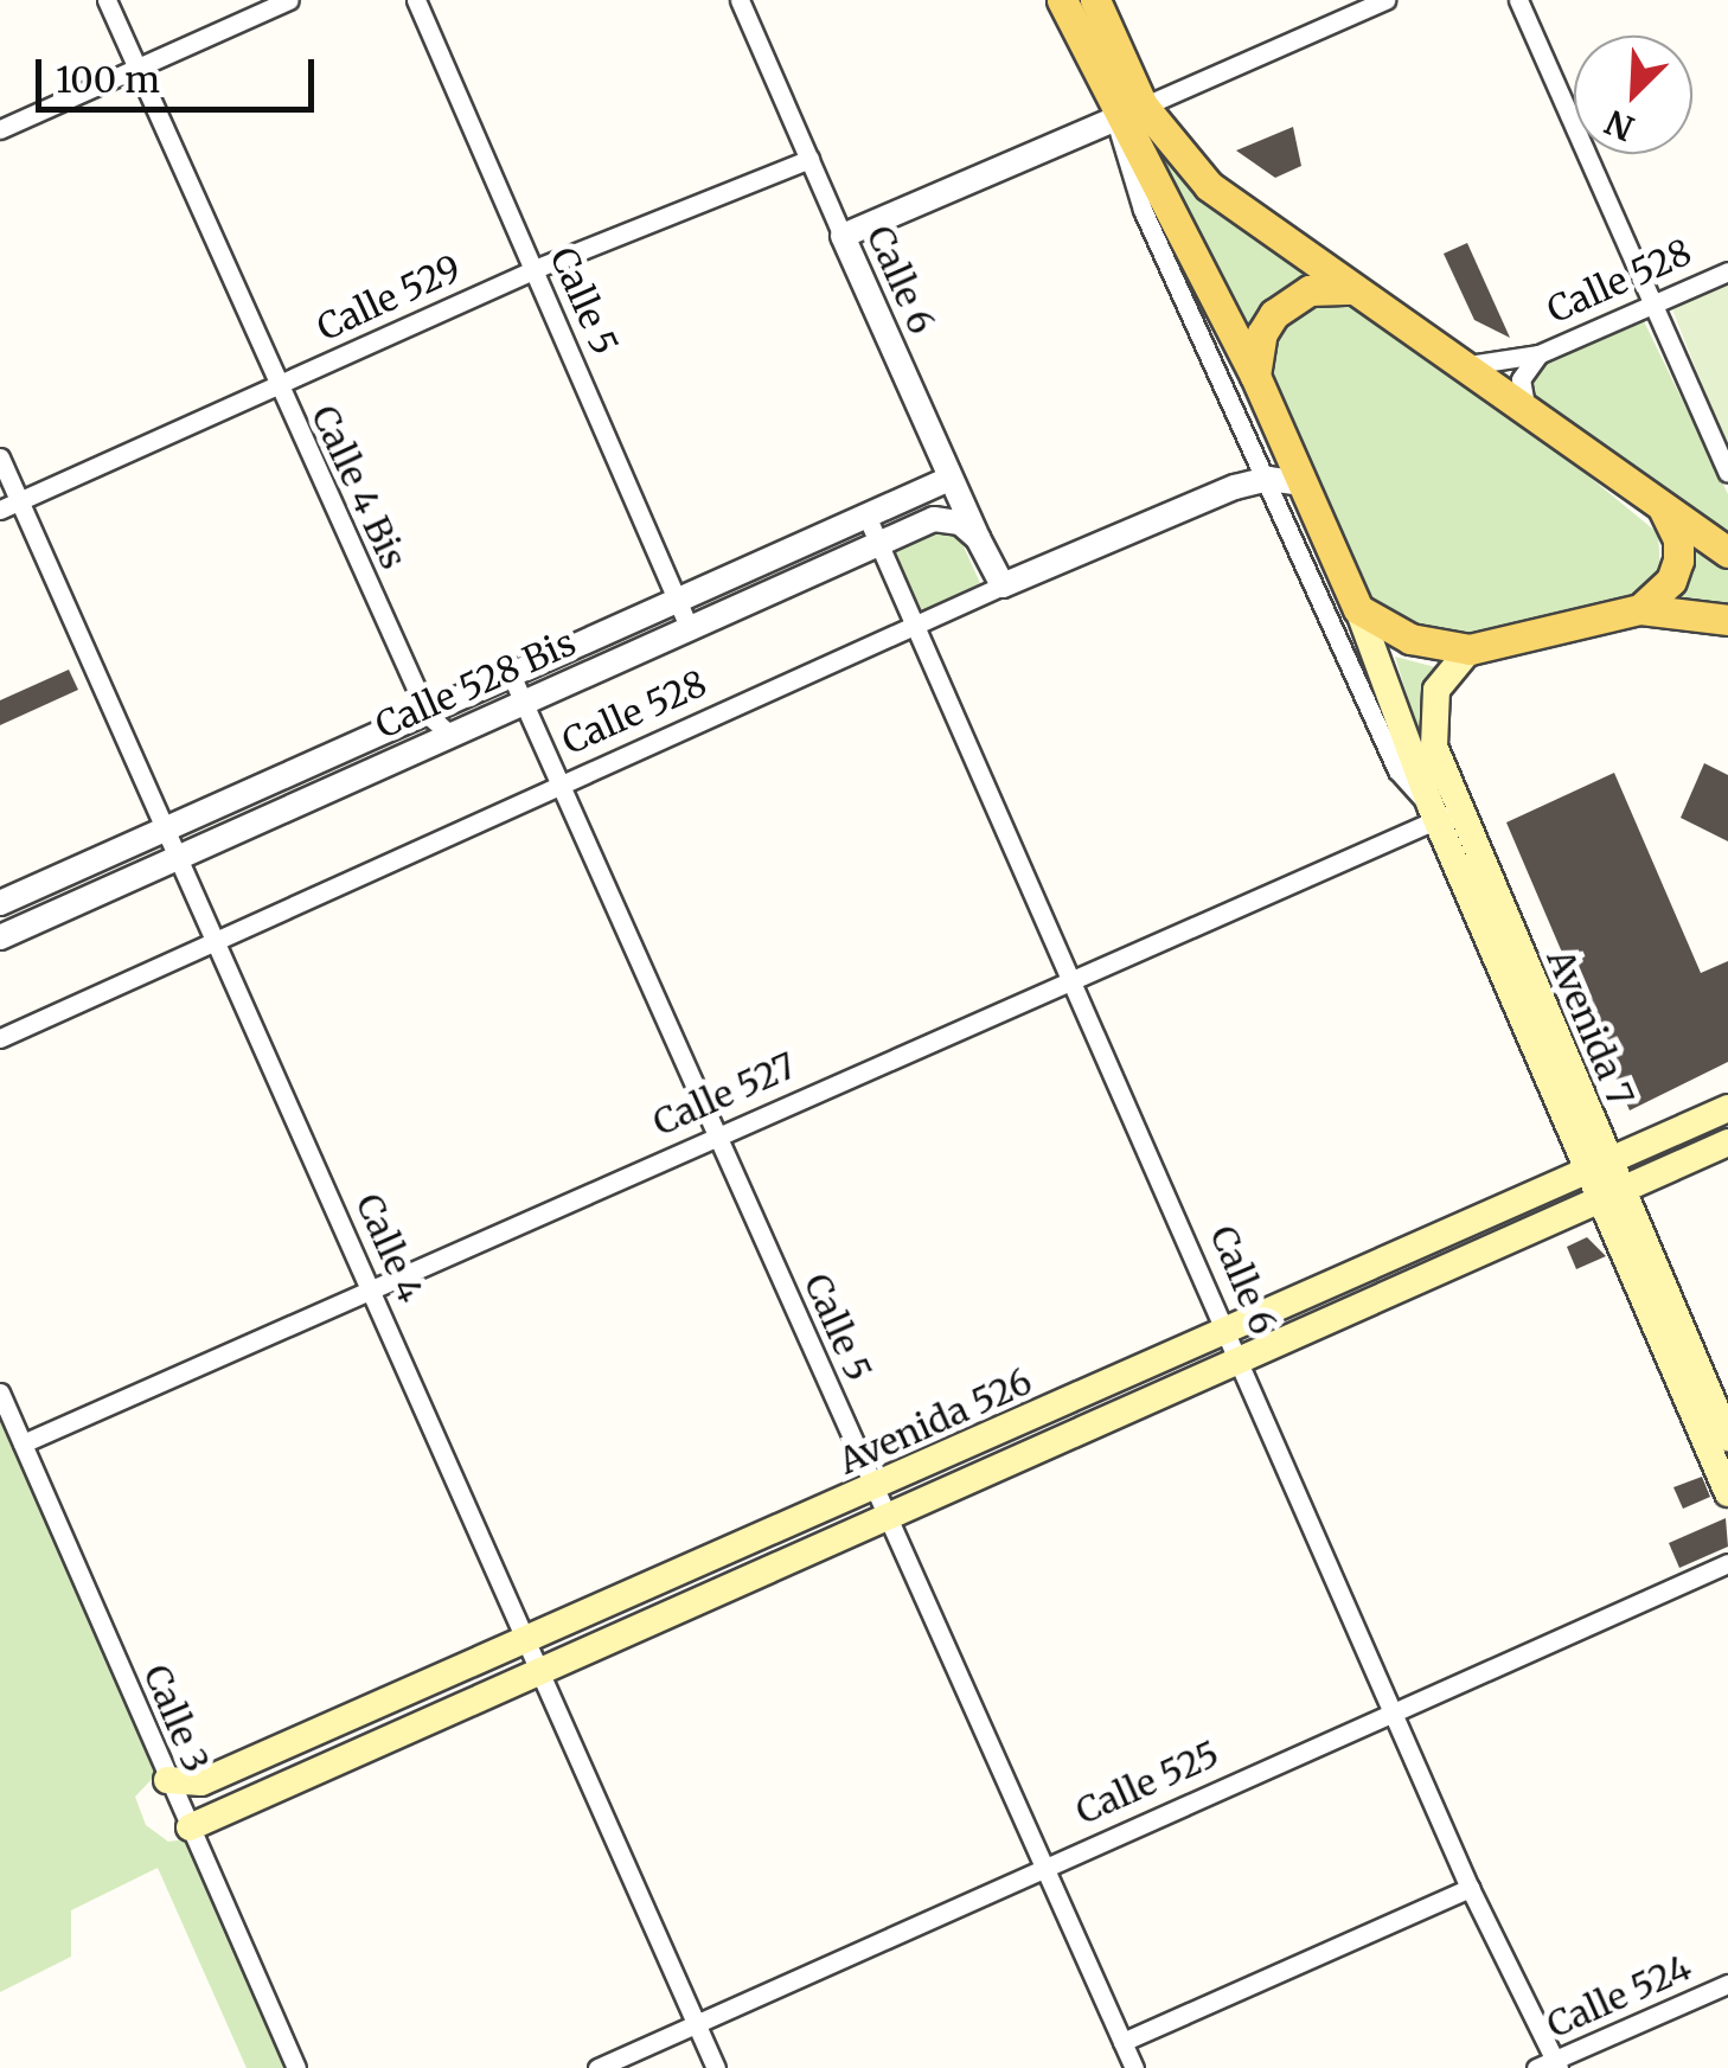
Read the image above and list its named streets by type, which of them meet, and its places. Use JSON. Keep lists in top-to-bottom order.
{
  "streets": {
    "main road": ["Avenida 7", "Avenida 526"],
    "street": [
      "Calle 6",
      "Calle 528",
      "Calle 529",
      "Calle 5",
      "Calle 4 Bis",
      "Calle 528 Bis",
      "Calle 527",
      "Calle 4",
      "Calle 3",
      "Calle 525",
      "Calle 524"
    ]
  },
  "crossings": [
    ["Calle 6", "Calle 528"],
    ["Calle 6", "Calle 529"],
    ["Calle 6", "Calle 528 Bis"],
    ["Calle 6", "Calle 527"],
    ["Calle 6", "Avenida 526"],
    ["Calle 6", "Calle 525"],
    ["Calle 6", "Calle 524"],
    ["Calle 528", "Calle 5"],
    ["Calle 528", "Avenida 7"],
    ["Calle 528", "Calle 4"],
    ["Calle 529", "Calle 5"],
    ["Calle 529", "Calle 4 Bis"],
    ["Calle 529", "Calle 4"],
    ["Calle 5", "Calle 528 Bis"],
    ["Calle 5", "Calle 527"],
    ["Calle 5", "Avenida 526"],
    ["Calle 5", "Calle 525"],
    ["Calle 4 Bis", "Calle 528 Bis"],
    ["Calle 528 Bis", "Calle 4"],
    ["Avenida 7", "Calle 527"],
    ["Avenida 7", "Avenida 526"],
    ["Calle 527", "Calle 4"],
    ["Calle 527", "Calle 3"],
    ["Calle 4", "Avenida 526"],
    ["Calle 4", "Calle 525"],
    ["Avenida 526", "Calle 3"]
  ],
  "scale_bar": "100 m",
  "north": "bottom left"
}
